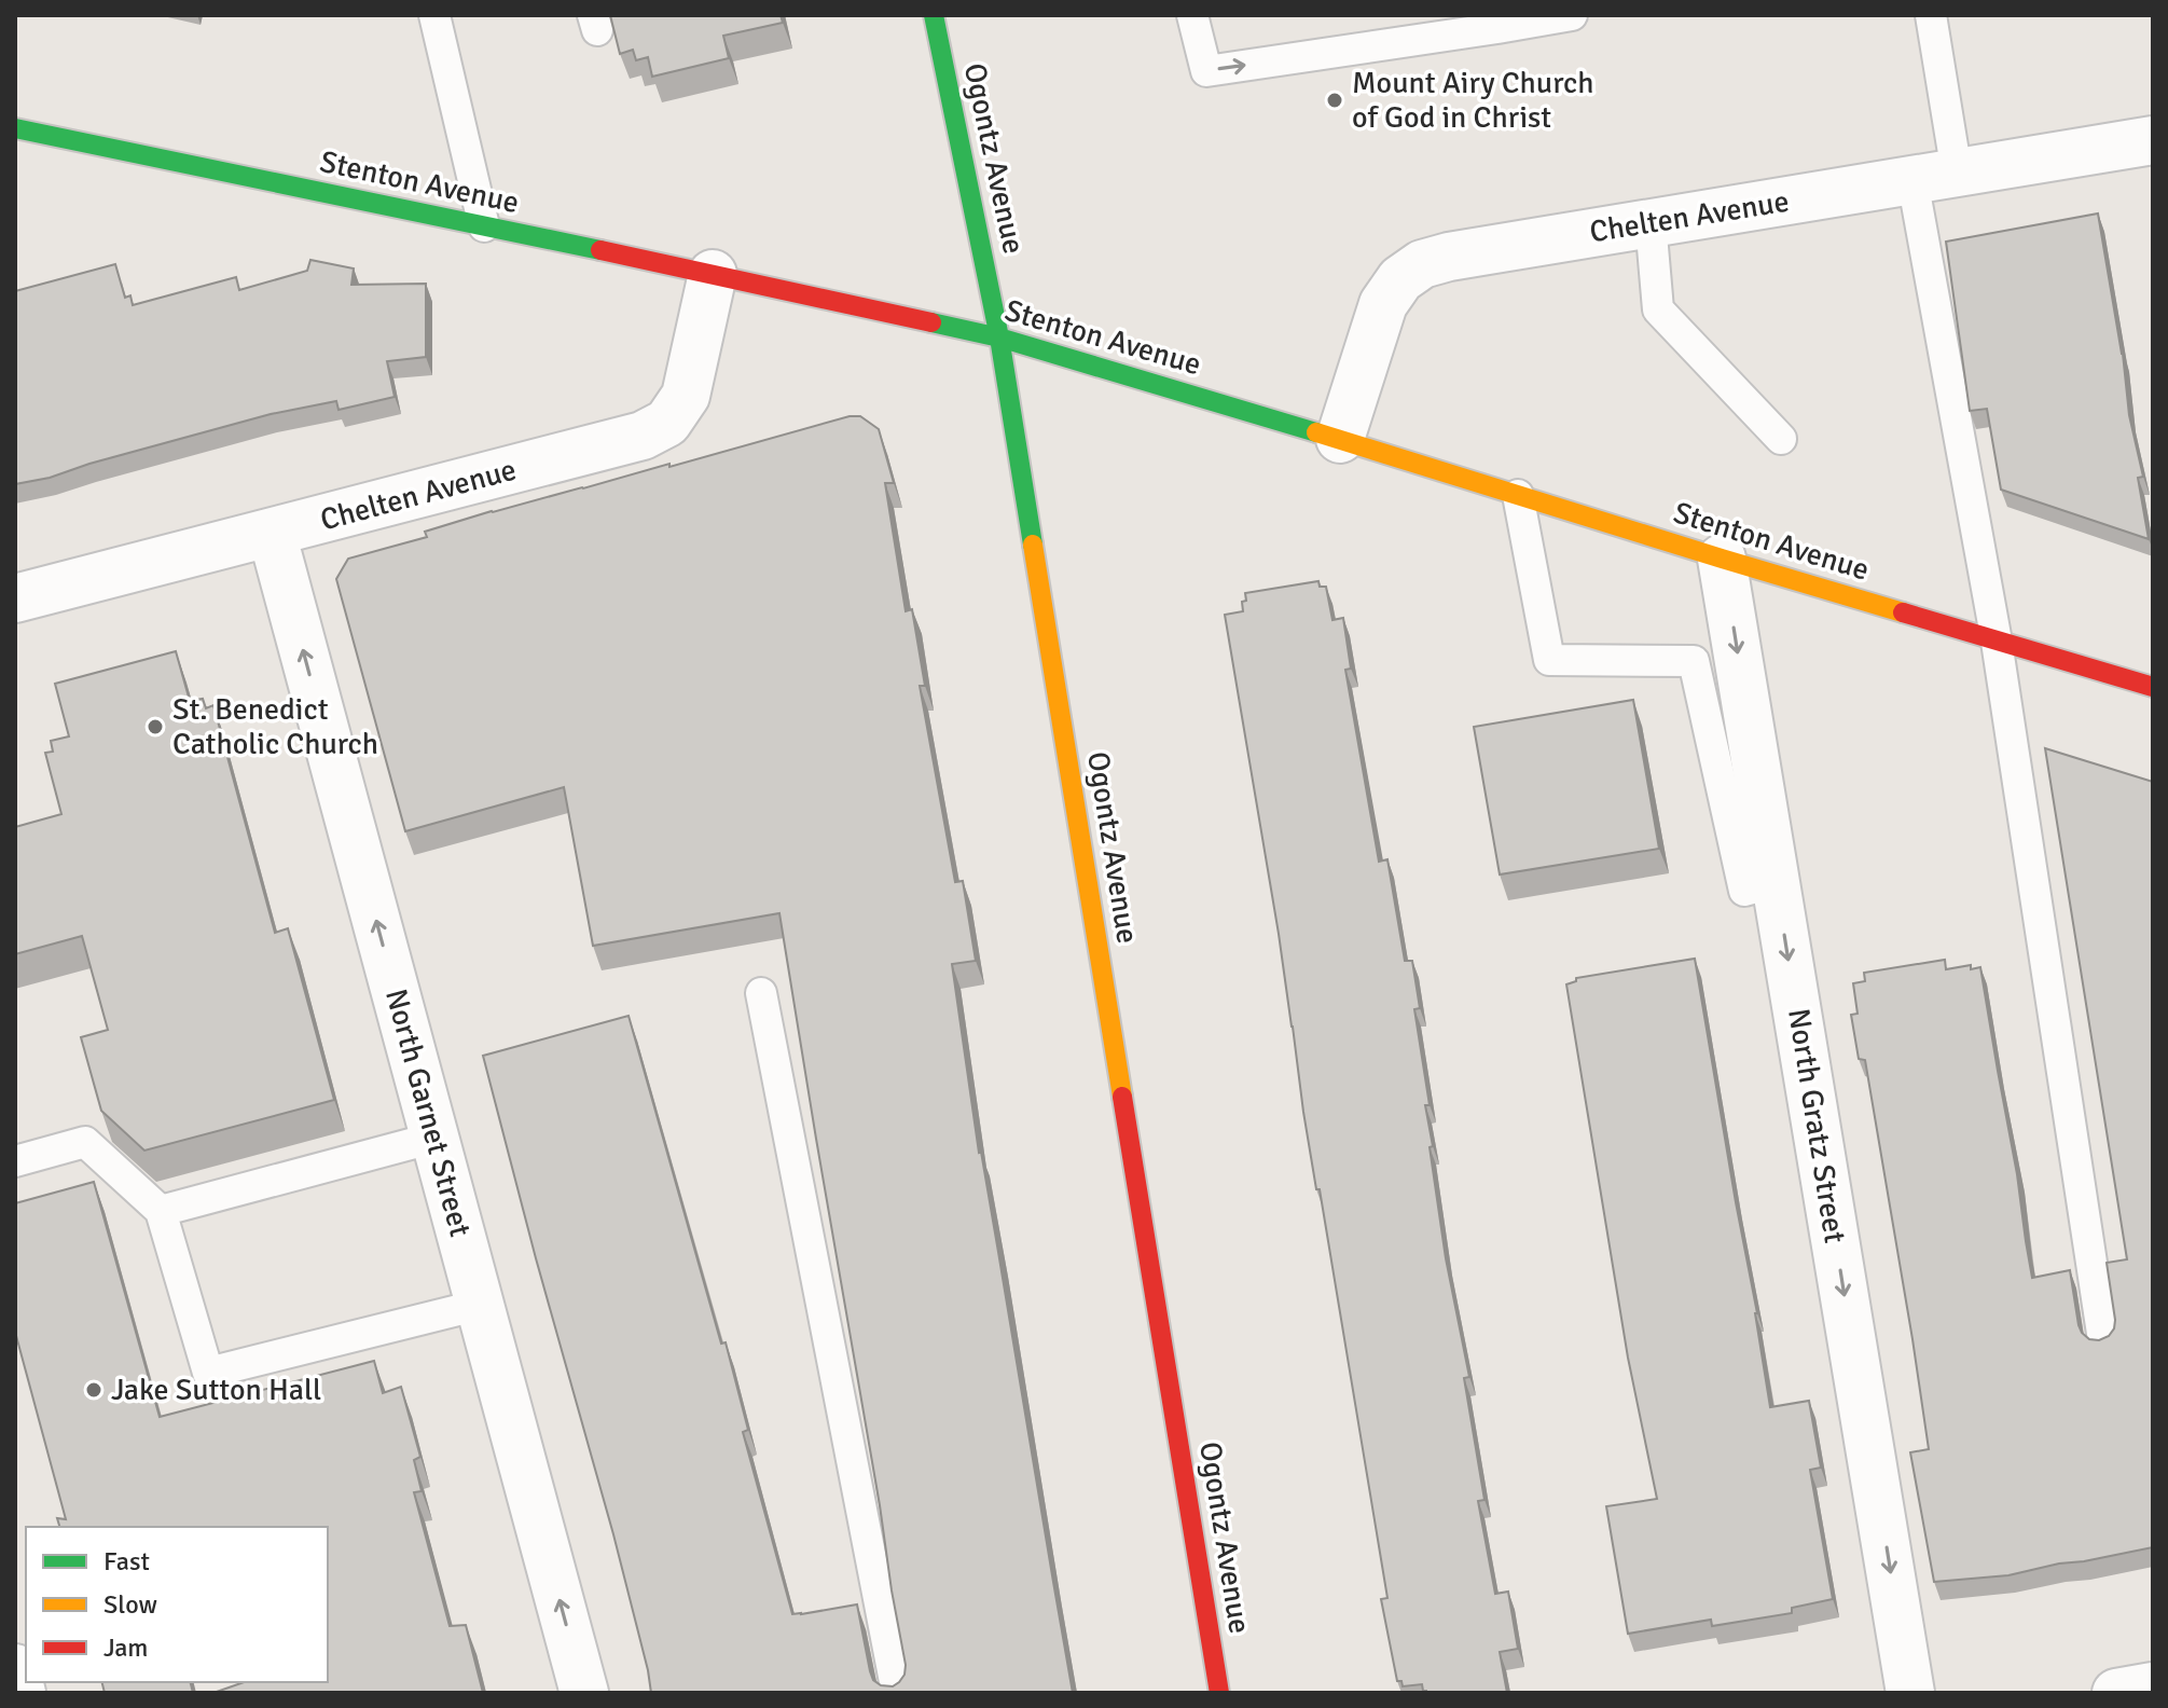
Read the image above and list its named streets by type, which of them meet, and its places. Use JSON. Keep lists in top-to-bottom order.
{
  "streets": {
    "main road": ["Ogontz Avenue", "Stenton Avenue"],
    "street": ["Chelten Avenue", "North Garnet Street", "North Gratz Street"]
  },
  "crossings": [
    ["Ogontz Avenue", "Stenton Avenue"],
    ["Stenton Avenue", "Chelten Avenue"],
    ["Stenton Avenue", "North Gratz Street"],
    ["Chelten Avenue", "North Garnet Street"]
  ],
  "one_way": ["North Garnet Street", "North Gratz Street"],
  "places": ["Mount Airy Church of God in Christ", "St. Benedict Catholic Church", "Jake Sutton Hall"],
  "legend": ["Fast", "Slow", "Jam"]
}
